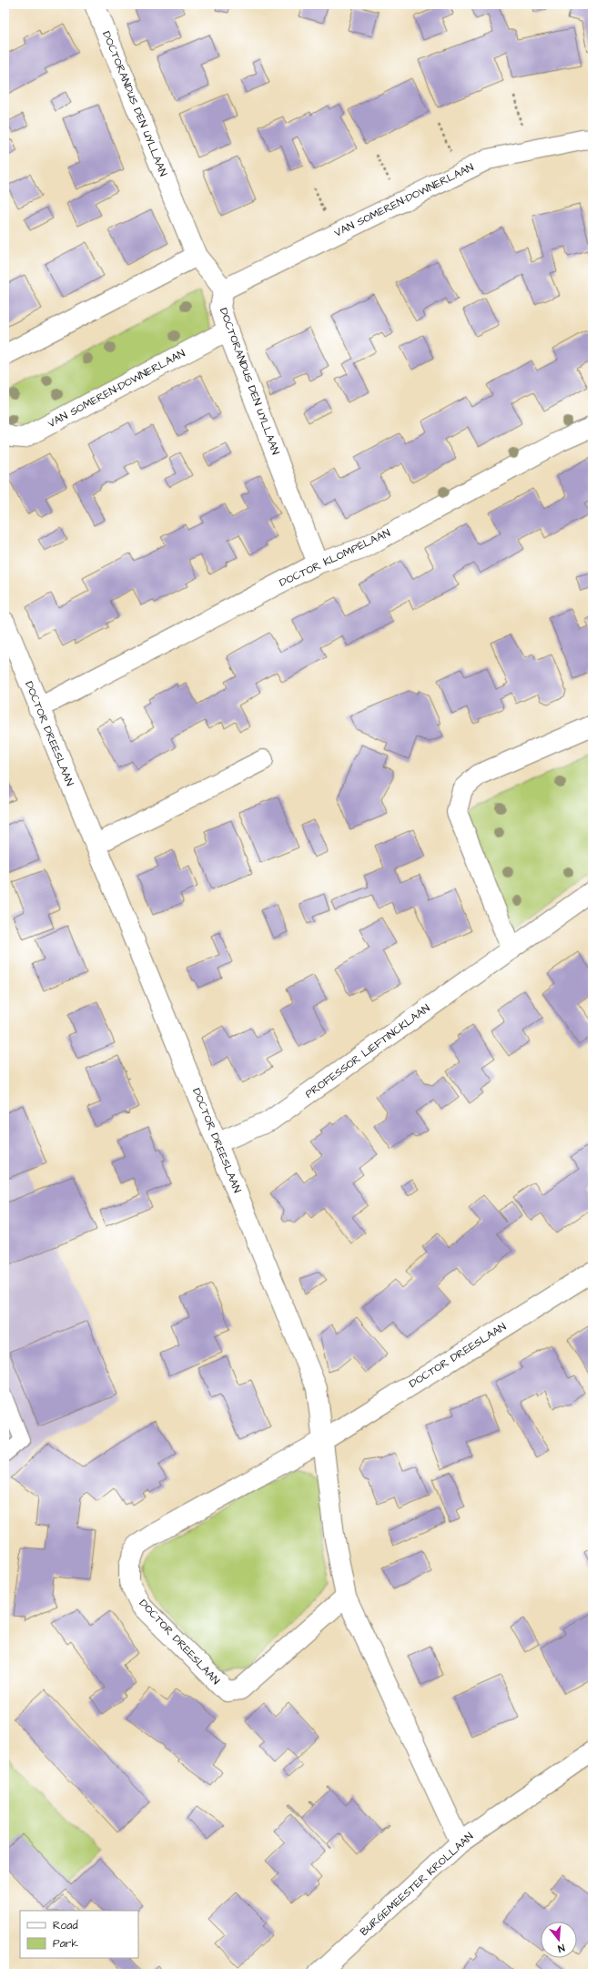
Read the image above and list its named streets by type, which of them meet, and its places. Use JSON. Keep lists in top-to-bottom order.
{
  "streets": {
    "street": [
      "DOCTORANDUS DEN UYLLAAN",
      "VAN SOMEREN-DOWNERLAAN",
      "DOCTOR KLOMPÉLAAN",
      "DOCTOR DREESLAAN",
      "PROFESSOR LIEFTINCKLAAN",
      "BURGEMEESTER KROLLAAN"
    ]
  },
  "crossings": [
    ["DOCTORANDUS DEN UYLLAAN", "VAN SOMEREN-DOWNERLAAN"],
    ["DOCTORANDUS DEN UYLLAAN", "DOCTOR KLOMPÉLAAN"],
    ["DOCTOR KLOMPÉLAAN", "DOCTOR DREESLAAN"],
    ["DOCTOR DREESLAAN", "PROFESSOR LIEFTINCKLAAN"],
    ["DOCTOR DREESLAAN", "BURGEMEESTER KROLLAAN"]
  ],
  "legend": ["Road", "Park"],
  "north": "bottom"
}
